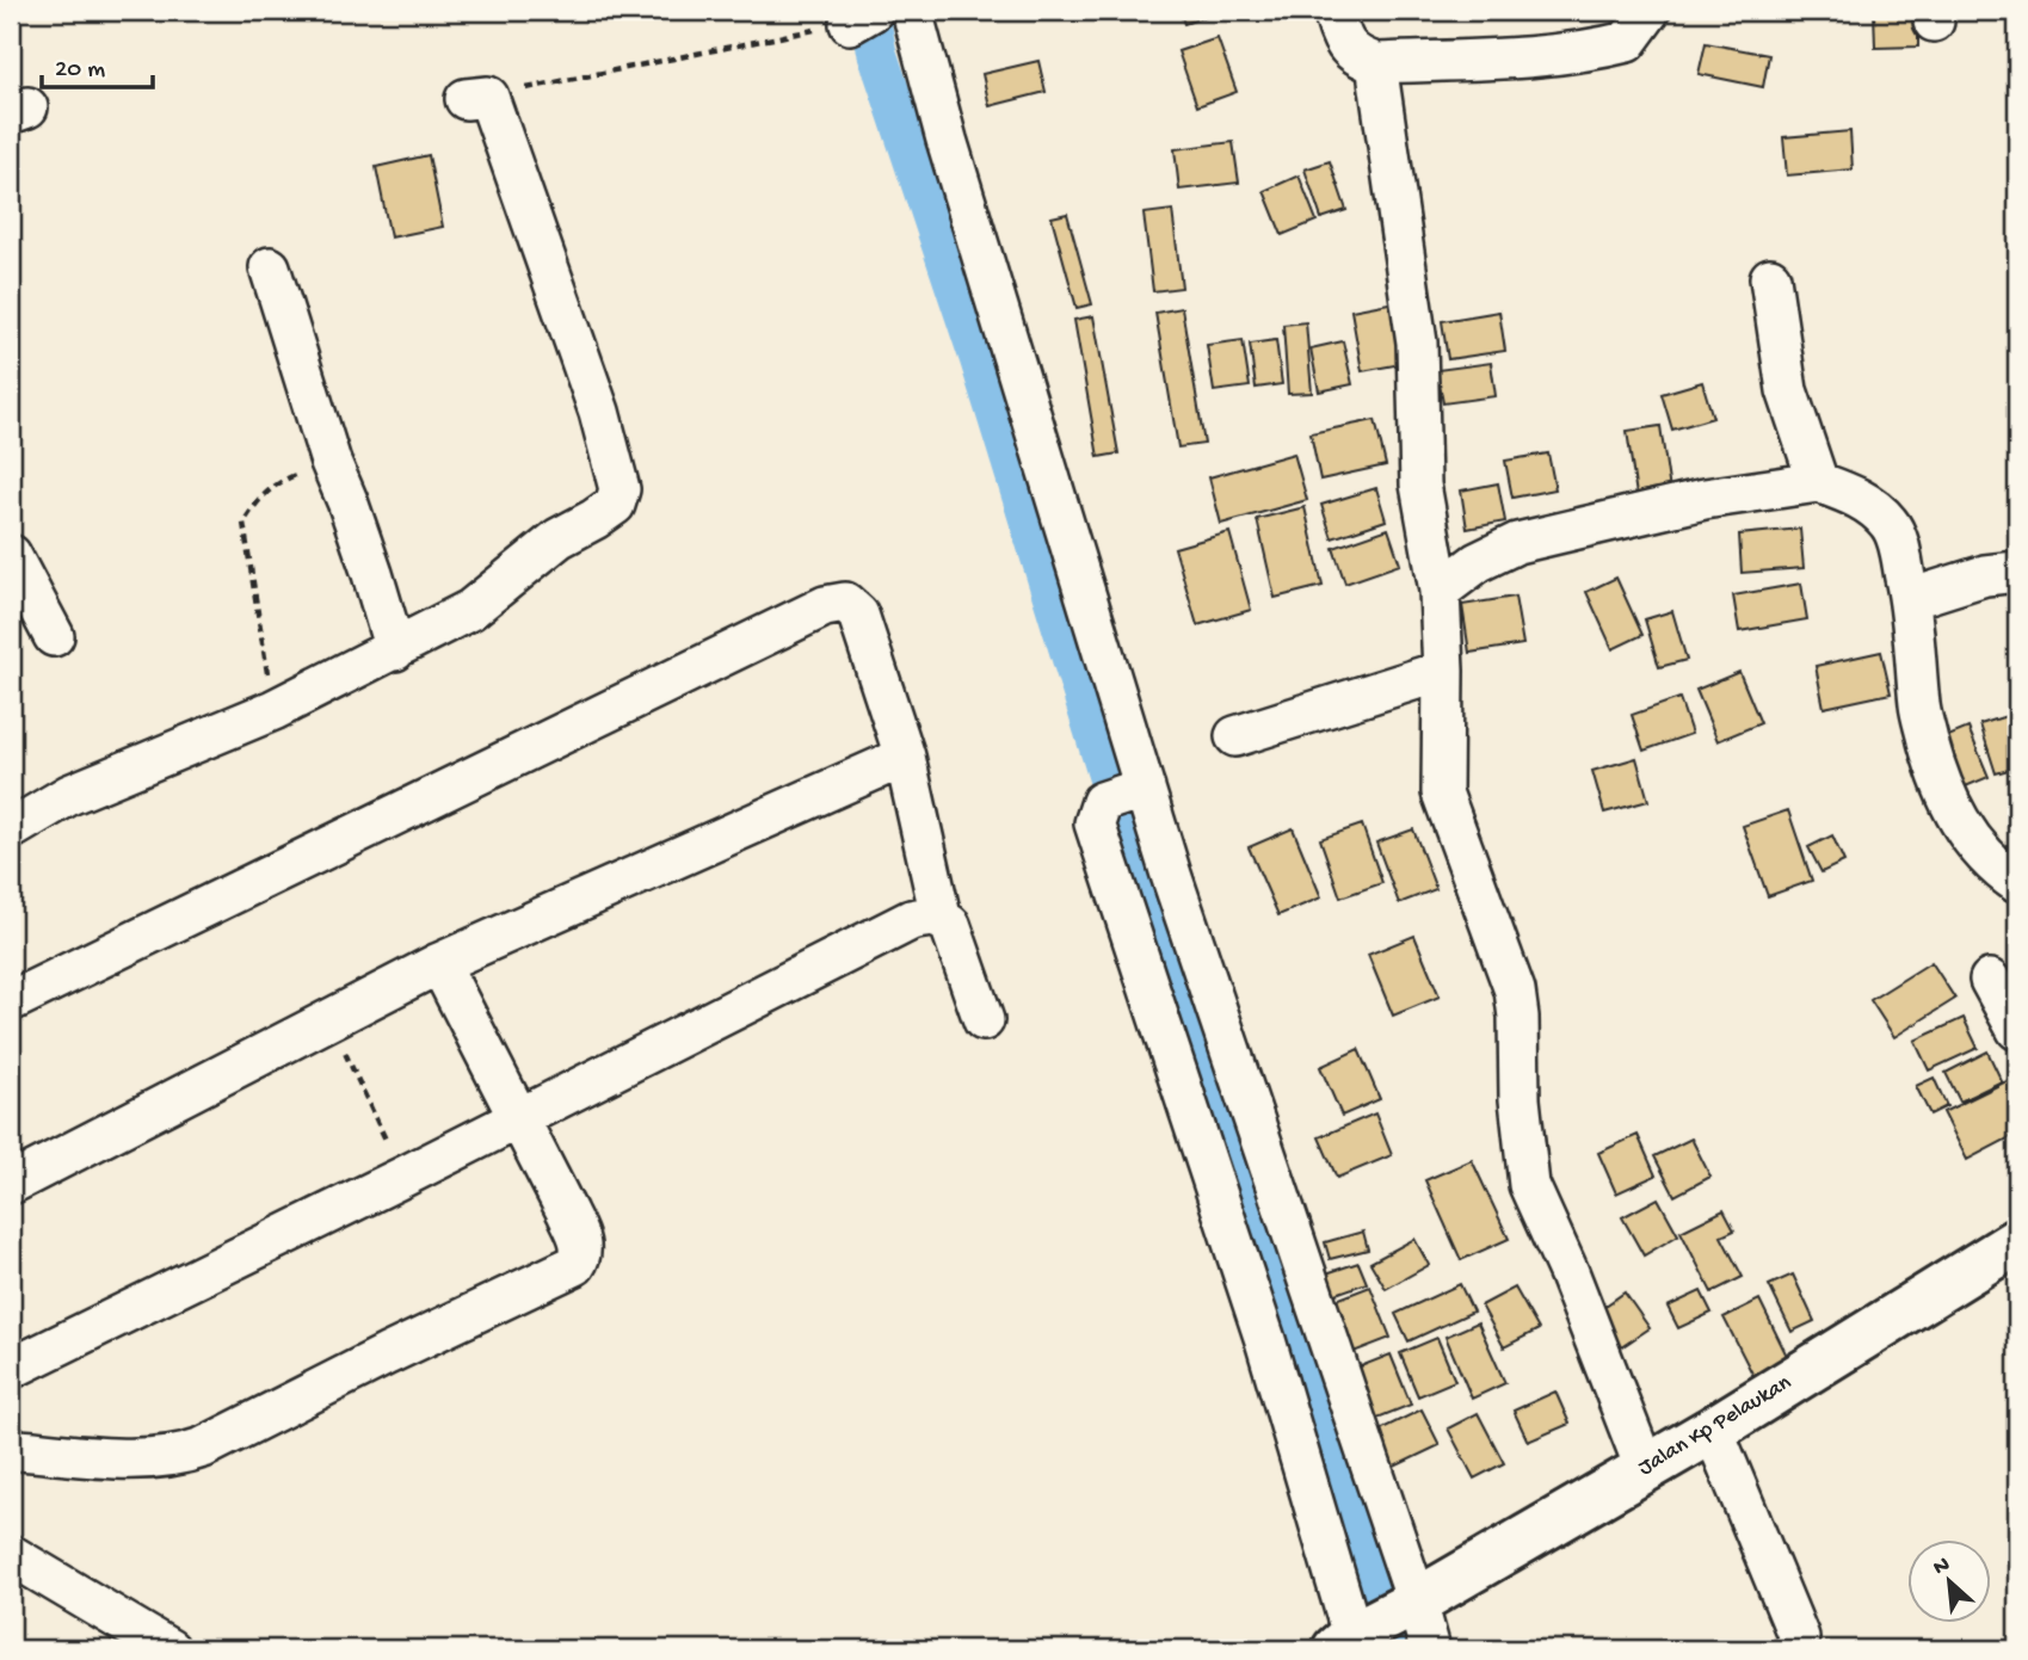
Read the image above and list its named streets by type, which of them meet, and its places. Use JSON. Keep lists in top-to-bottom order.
{
  "streets": {
    "street": ["Jalan Kp Pelaukan"]
  },
  "scale_bar": "20 m",
  "north": "top left"
}
